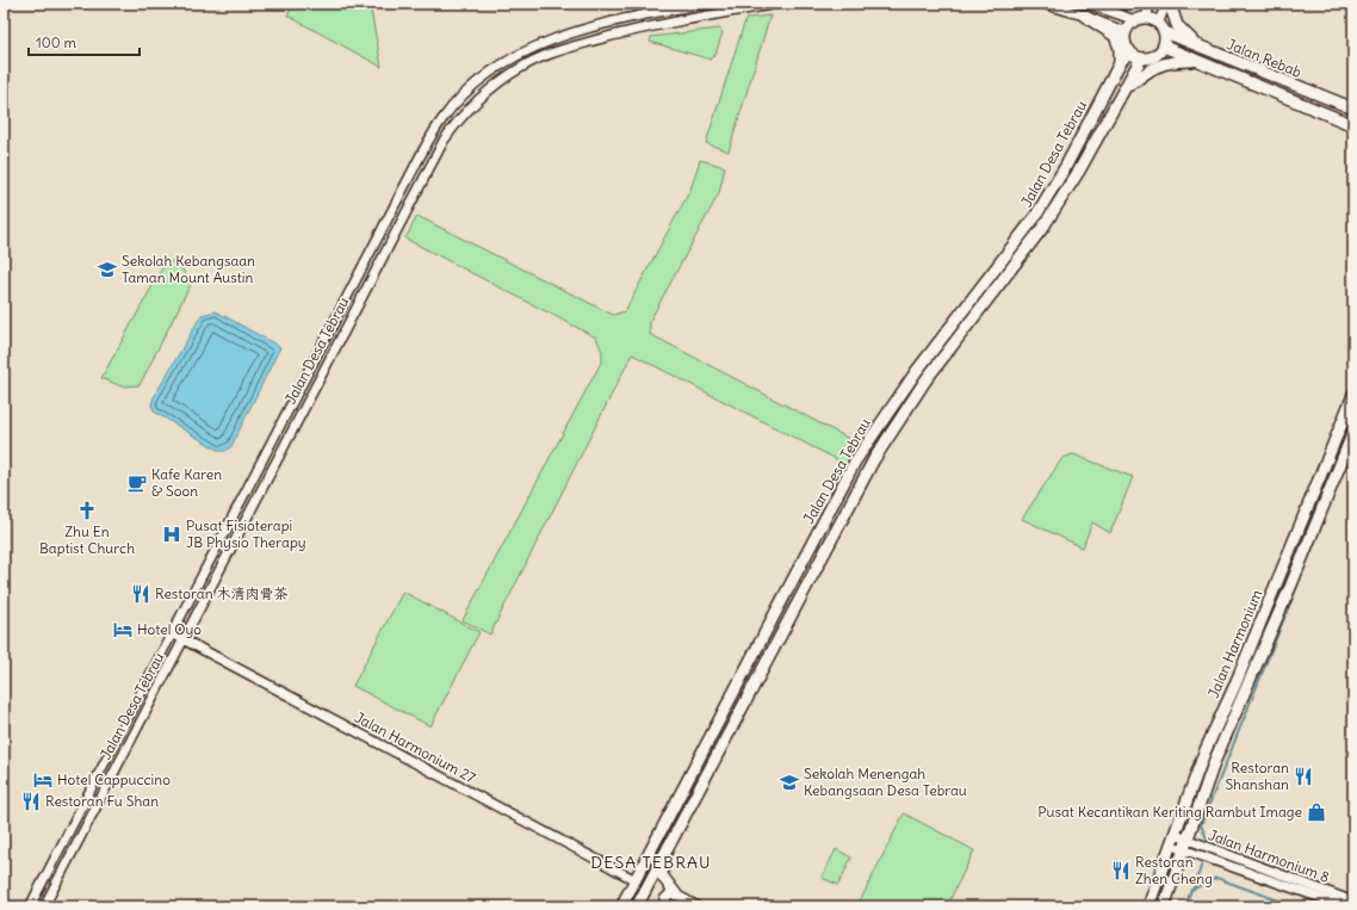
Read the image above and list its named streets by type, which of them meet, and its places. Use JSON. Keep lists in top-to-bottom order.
{
  "streets": {
    "main road": ["Jalan Rebab", "Jalan Desa Tebrau", "Jalan Harmonium"],
    "street": ["Jalan Harmonium 27", "Jalan Harmonium 8"]
  },
  "crossings": [
    ["Jalan Rebab", "Jalan Desa Tebrau"],
    ["Jalan Desa Tebrau", "Jalan Harmonium 27"],
    ["Jalan Harmonium", "Jalan Harmonium 8"]
  ],
  "districts": ["DESA TEBRAU"],
  "places": {
    "school or university": ["Sekolah Kebangsaan Taman Mount Austin", "Sekolah Menengah Kebangsaan Desa Tebrau"],
    "cafe": ["Kafe Karen & Soon"],
    "church": ["Zhu En Baptist Church"],
    "hospital": ["Pusat Fisioterapi JB Physio Therapy"],
    "restaurant": [
      "Restoran 木清肉骨茶",
      "Restoran Shanshan",
      "Restoran Fu Shan",
      "Restoran Zhen Cheng"
    ],
    "hotel": ["Hotel Oyo", "Hotel Cappuccino"],
    "shop": ["Pusat Kecantikan Keriting Rambut Image"]
  },
  "scale_bar": "100 m"
}
